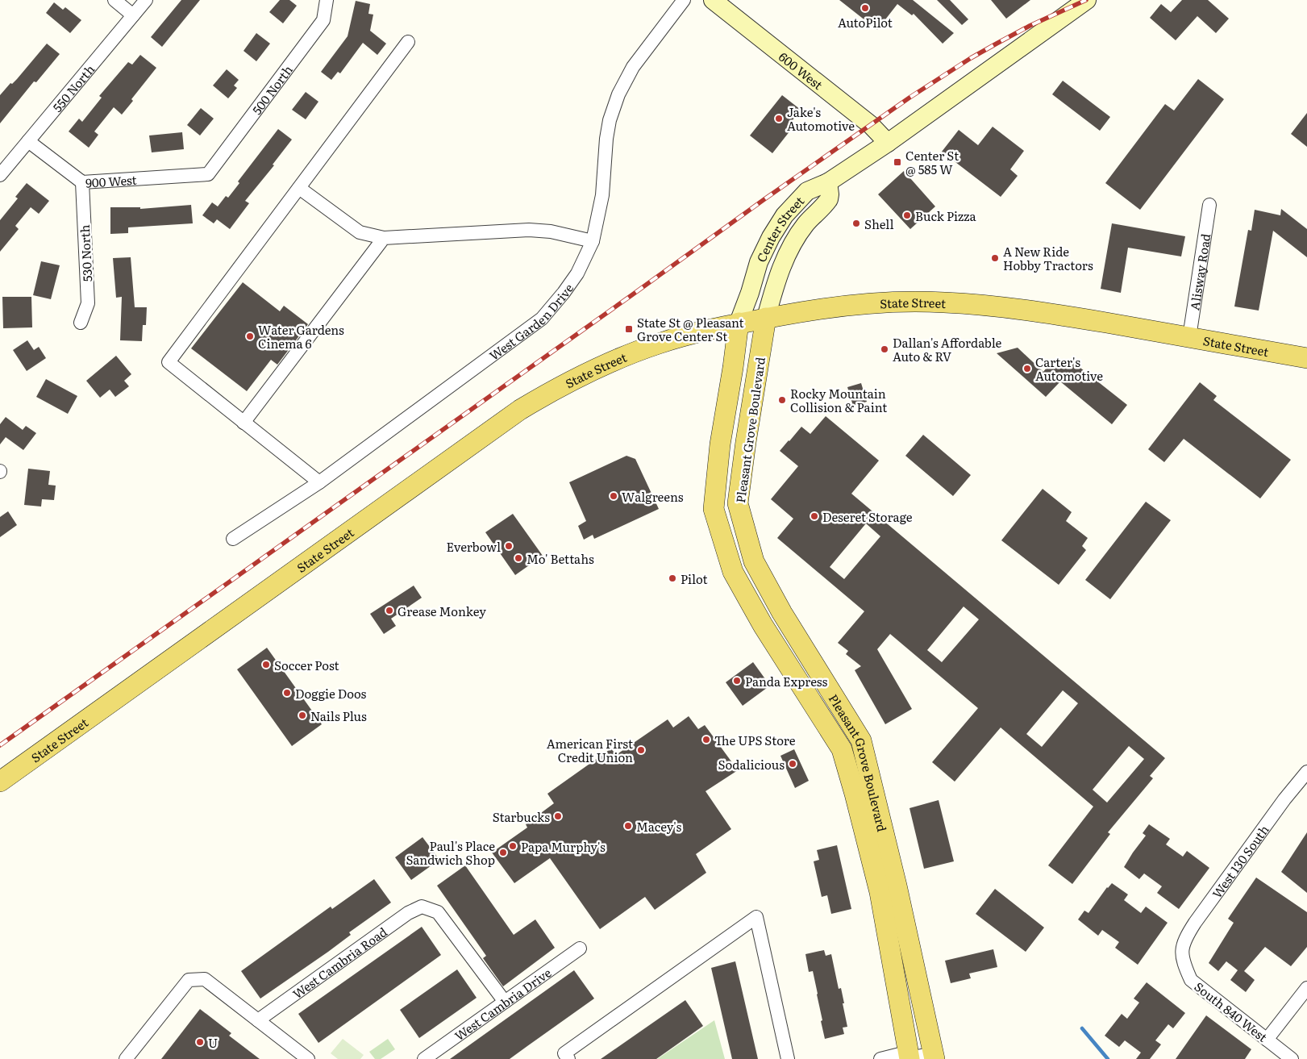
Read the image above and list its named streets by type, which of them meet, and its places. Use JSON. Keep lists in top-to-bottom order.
{
  "streets": {
    "main road": [
      "600 West",
      "Center Street",
      "State Street",
      "Pleasant Grove Boulevard"
    ],
    "street": [
      "550 North",
      "500 North",
      "900 West",
      "530 North",
      "Alisway Road",
      "West Garden Drive",
      "West 130 South",
      "West Cambria Road",
      "West Cambria Drive",
      "South 840 West"
    ]
  },
  "crossings": [
    ["600 West", "Center Street"],
    ["550 North", "900 West"],
    ["500 North", "900 West"],
    ["900 West", "530 North"],
    ["Center Street", "State Street"],
    ["Center Street", "Pleasant Grove Boulevard"],
    ["Alisway Road", "State Street"],
    ["State Street", "Pleasant Grove Boulevard"],
    ["West 130 South", "South 840 West"],
    ["West Cambria Road", "West Cambria Drive"]
  ],
  "places": {
    "other": [
      "AutoPilot",
      "Jake's Automotive",
      "Buck Pizza",
      "Shell",
      "A New Ride Hobby Tractors",
      "Water Gardens Cinema 6",
      "Dallan's Affordable Auto & RV",
      "Carter's Automotive",
      "Rocky Mountain Collision & Paint",
      "Walgreens",
      "Deseret Storage",
      "Everbowl",
      "Mo' Bettahs",
      "Pilot",
      "Grease Monkey",
      "Soccer Post",
      "Panda Express",
      "Doggie Doos",
      "Nails Plus",
      "The UPS Store",
      "American First Credit Union",
      "Sodalicious",
      "Starbucks",
      "Macey's",
      "Papa Murphy's",
      "Paul's Place Sandwich Shop",
      "U"
    ],
    "transit": ["Center St @ 585 W", "State St @ Pleasant Grove Center St"]
  }
}
